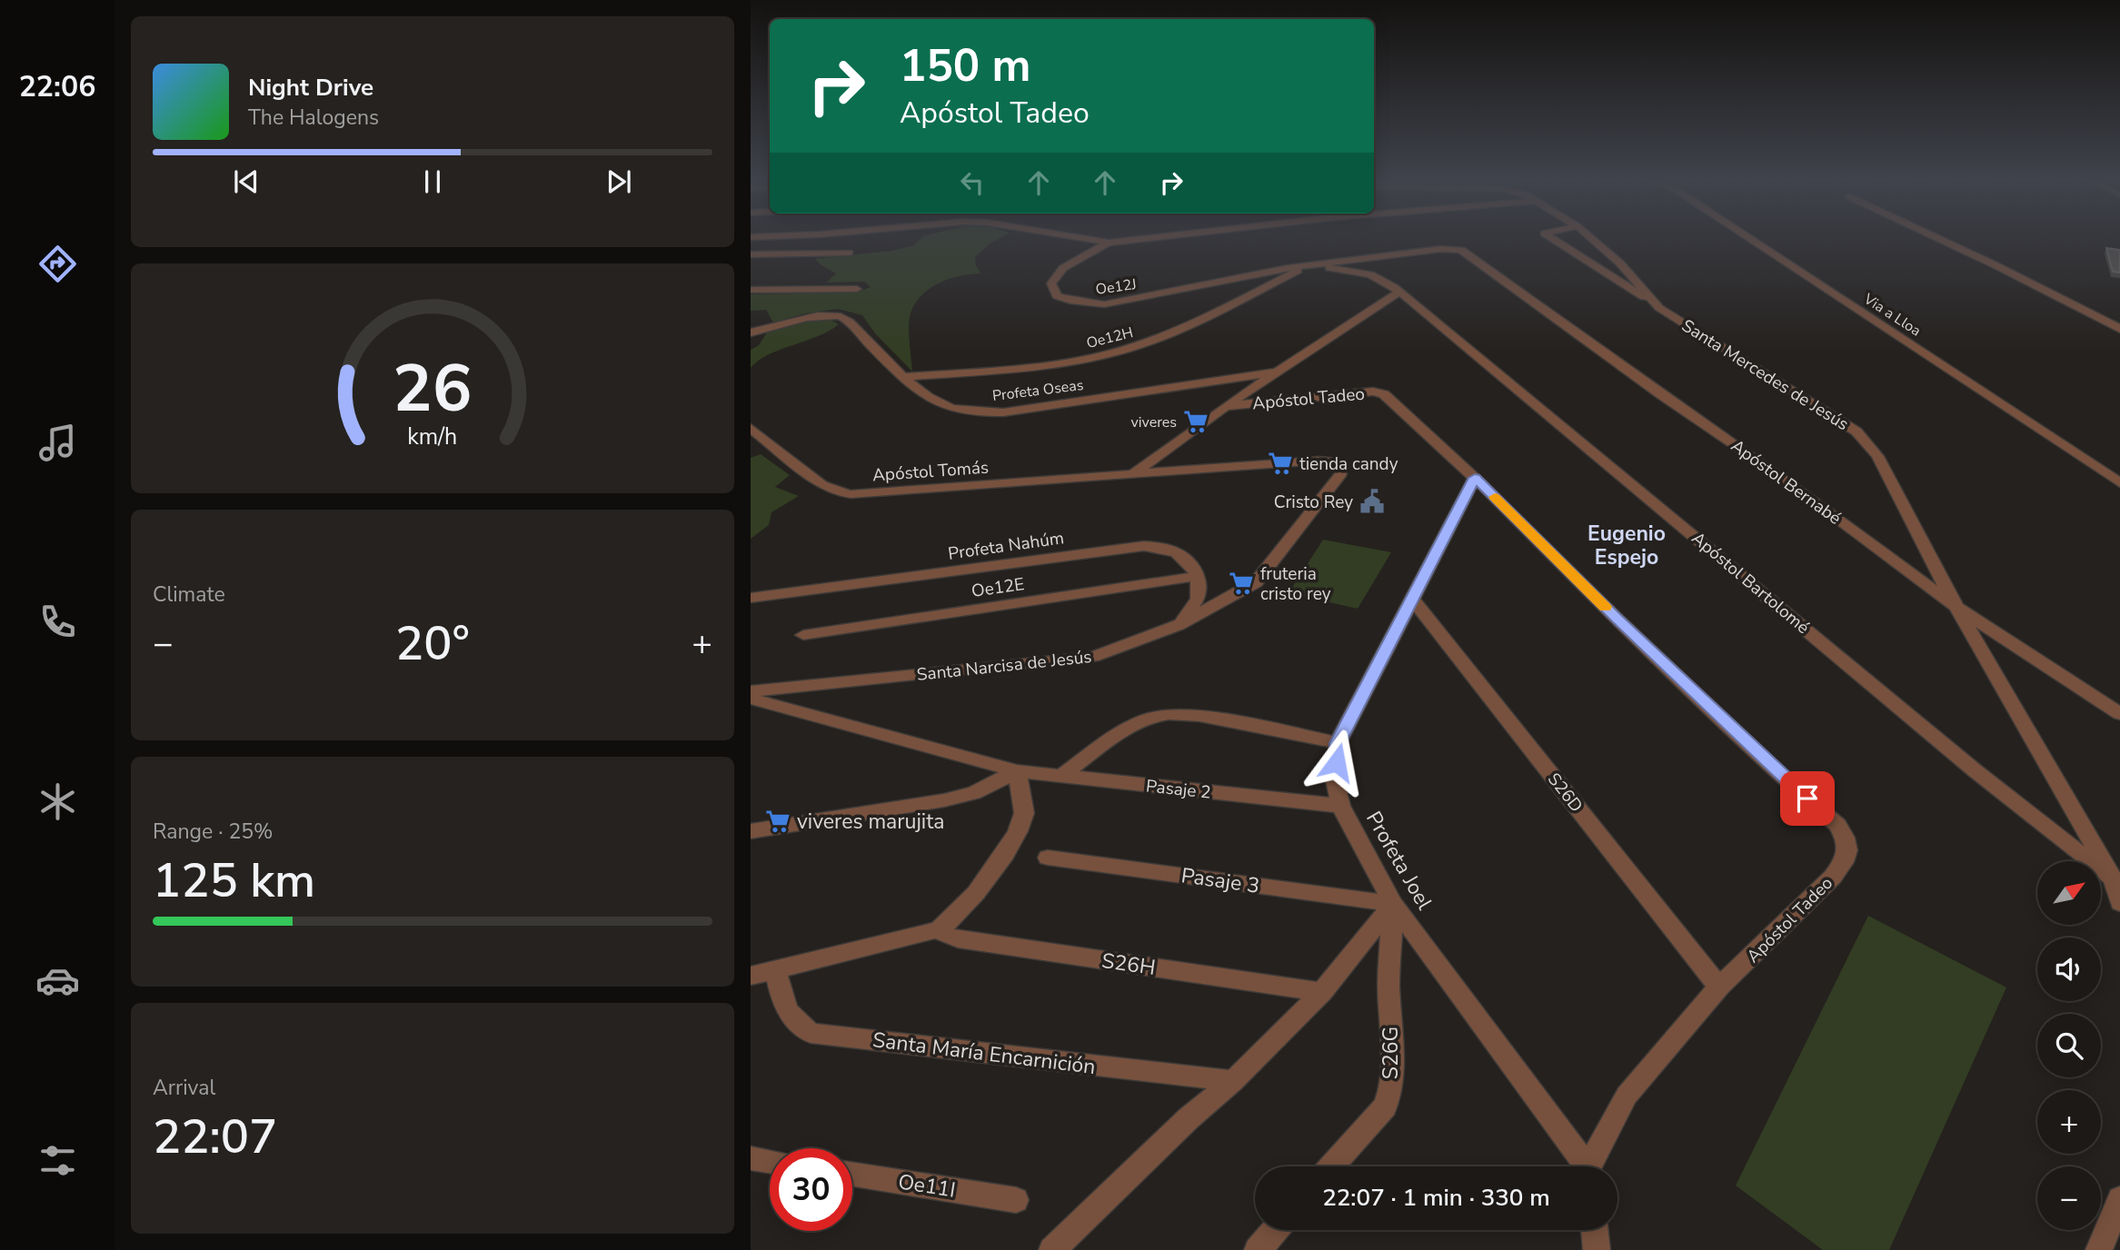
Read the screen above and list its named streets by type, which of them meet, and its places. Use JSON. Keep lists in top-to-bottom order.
{
  "streets": {
    "street": [
      "Oe12J",
      "Via a Lloa",
      "Oe12H",
      "Santa Mercedes de Jesús",
      "Profeta Oseas",
      "Apóstol Tadeo",
      "Apóstol Tomás",
      "Apóstol Bernabé",
      "Profeta Nahúm",
      "Apóstol Bartolomé",
      "Oe12E",
      "Santa Narcisa de Jesús",
      "Pasaje 2",
      "S26D",
      "Profeta Joel",
      "Pasaje 3",
      "S26H",
      "Santa María Encarnición",
      "S26G",
      "Oe11I"
    ]
  },
  "crossings": [
    ["Oe12J", "Oe12H"],
    ["Oe12J", "Apóstol Bernabé"],
    ["Oe12J", "Apóstol Bartolomé"],
    ["Oe12H", "Profeta Oseas"],
    ["Oe12H", "Apóstol Bernabé"],
    ["Oe12H", "Apóstol Bartolomé"],
    ["Santa Mercedes de Jesús", "Apóstol Bernabé"],
    ["Santa Mercedes de Jesús", "Apóstol Bartolomé"],
    ["Apóstol Tadeo", "S26D"],
    ["Apóstol Tadeo", "Profeta Joel"],
    ["Apóstol Tomás", "Santa Narcisa de Jesús"],
    ["Apóstol Bernabé", "Apóstol Bartolomé"],
    ["Profeta Nahúm", "Oe12E"],
    ["Pasaje 2", "Profeta Joel"],
    ["S26D", "Profeta Joel"],
    ["Profeta Joel", "Pasaje 3"],
    ["Profeta Joel", "S26G"],
    ["Pasaje 3", "S26G"]
  ],
  "districts": ["Eugenio Espejo"],
  "places": {
    "supermarket": [
      "viveres",
      "tienda candy",
      "fruteria cristo rey",
      "viveres marujita"
    ],
    "public building": ["Cristo Rey"]
  },
  "north": "top right",
  "page": {
    "tabs": "22:06",
    "turn": ["150 m", "Apóstol Tadeo"],
    "song": ["Night Drive", "The Halogens"],
    "tile": [
      "Climate",
      ["Range · 25%", "125 km"],
      ["Arrival", "22:07"]
    ],
    "heat": ["−", "20°", "+"],
    "map_buttons": ["+", "−"],
    "limit": "30",
    "trip": "22:07 · 1 min · 330 m",
    "gauge": ["26", "km/h"]
  }
}
